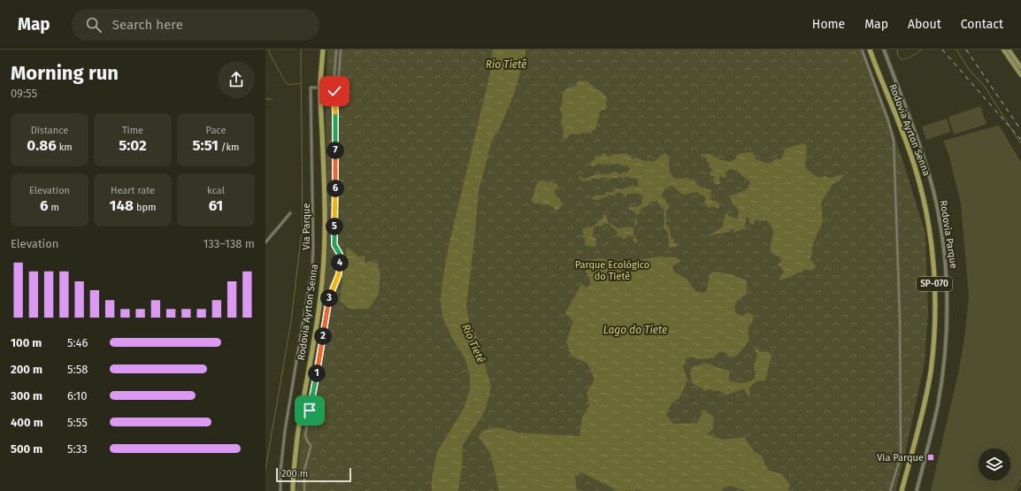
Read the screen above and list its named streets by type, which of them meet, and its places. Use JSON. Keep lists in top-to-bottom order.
{
  "streets": {
    "highway": ["Rodovia Ayrton Senna", "SP-070"],
    "street": ["Via Parque", "Rodovia Parque"]
  },
  "water": ["Rio Tietê", "Lago do Tiete"],
  "parks": ["Parque Ecológico do Tietê"],
  "places": {
    "transit": ["Via Parque"]
  },
  "scale_bar": "200 m",
  "page": {
    "header": "Map",
    "search": "Search here",
    "nav": [
      "Home",
      "Map",
      "About",
      "Contact"
    ],
    "heading": ["Morning run", "09:55"],
    "stats": [
      ["Distance", "0.86 km"],
      ["Time", "5:02"],
      ["Pace", "5:51 /km"],
      ["Elevation", "6 m"],
      ["Heart rate", "148 bpm"],
      ["kcal", "61"]
    ],
    "pins": [
      "7",
      "6",
      "5",
      "4",
      "3",
      "2",
      "1"
    ],
    "chart": ["Elevation", "133–138 m"],
    "list": [
      {
        "name": "100 m",
        "note": "5:46"
      },
      {
        "name": "200 m",
        "note": "5:58"
      },
      {
        "name": "300 m",
        "note": "6:10"
      },
      {
        "name": "400 m",
        "note": "5:55"
      },
      {
        "name": "500 m",
        "note": "5:33"
      }
    ],
    "scale": "200 m"
  }
}
